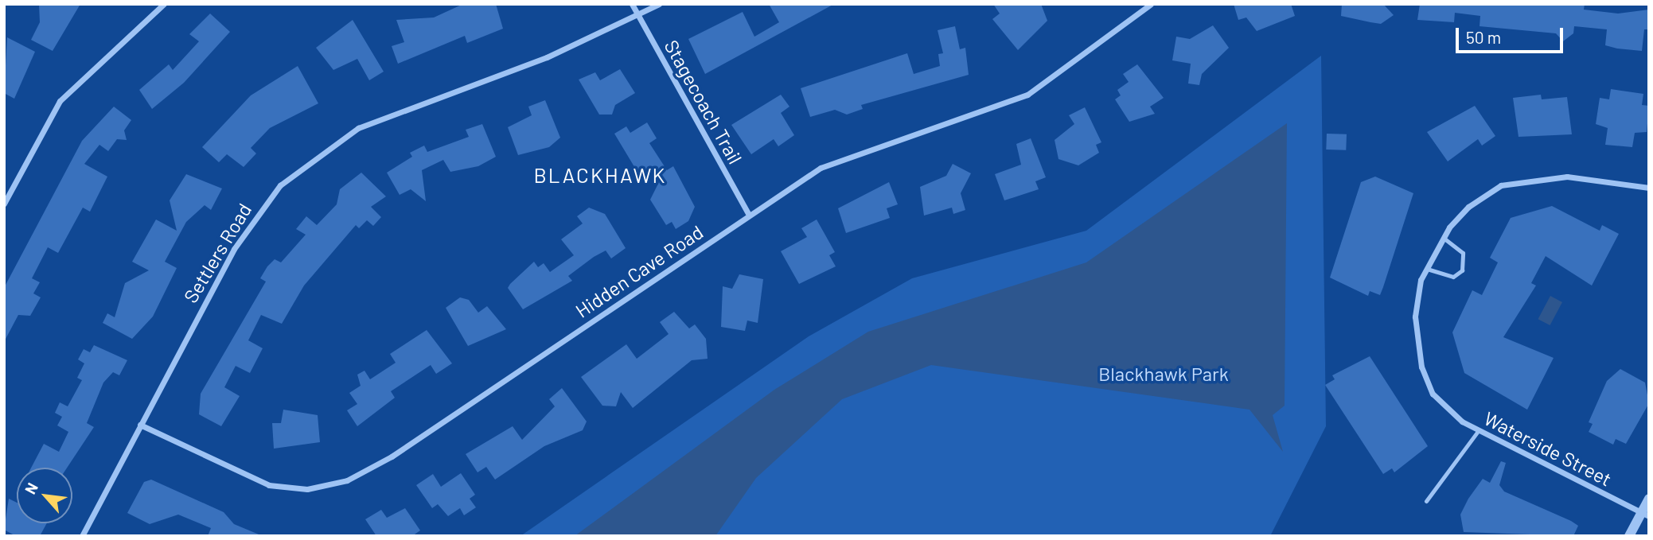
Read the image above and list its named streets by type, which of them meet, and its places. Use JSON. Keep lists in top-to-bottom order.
{
  "streets": {
    "street": [
      "Stagecoach Trail",
      "Settlers Road",
      "Hidden Cave Road",
      "Waterside Street"
    ]
  },
  "crossings": [
    ["Stagecoach Trail", "Settlers Road"],
    ["Stagecoach Trail", "Hidden Cave Road"],
    ["Settlers Road", "Hidden Cave Road"]
  ],
  "districts": ["BLACKHAWK"],
  "parks": ["Blackhawk Park"],
  "scale_bar": "50 m",
  "north": "top left"
}
